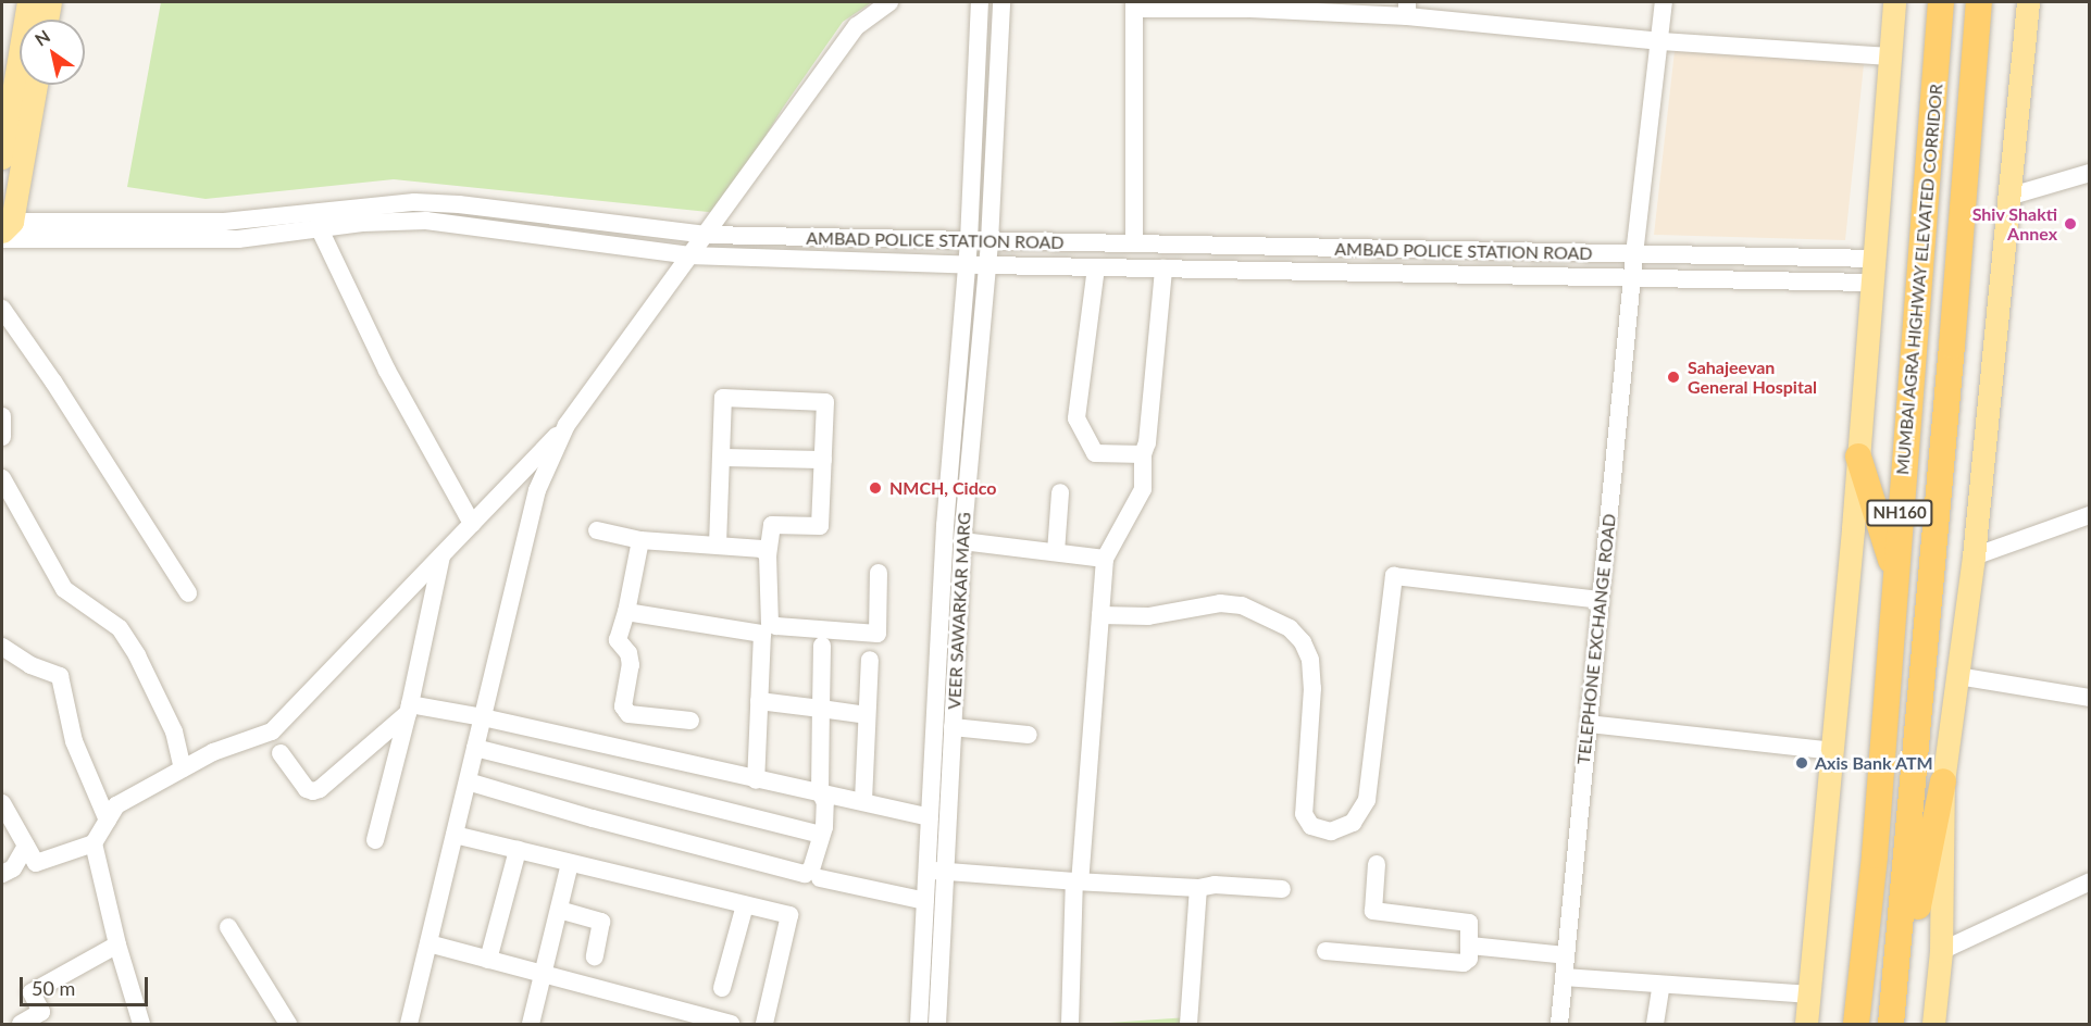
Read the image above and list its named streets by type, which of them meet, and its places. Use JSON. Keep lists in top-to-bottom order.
{
  "streets": {
    "highway": ["MUMBAI AGRA HIGHWAY ELEVATED CORRIDOR", "NH160"],
    "street": ["AMBAD POLICE STATION ROAD", "VEER SAWARKAR MARG", "TELEPHONE EXCHANGE ROAD"]
  },
  "crossings": [
    ["AMBAD POLICE STATION ROAD", "VEER SAWARKAR MARG"],
    ["AMBAD POLICE STATION ROAD", "TELEPHONE EXCHANGE ROAD"]
  ],
  "places": [
    "Shiv Shakti Annex",
    "Sahajeevan General Hospital",
    "NMCH, Cidco",
    "Axis Bank ATM"
  ],
  "scale_bar": "50 m",
  "north": "top left"
}
